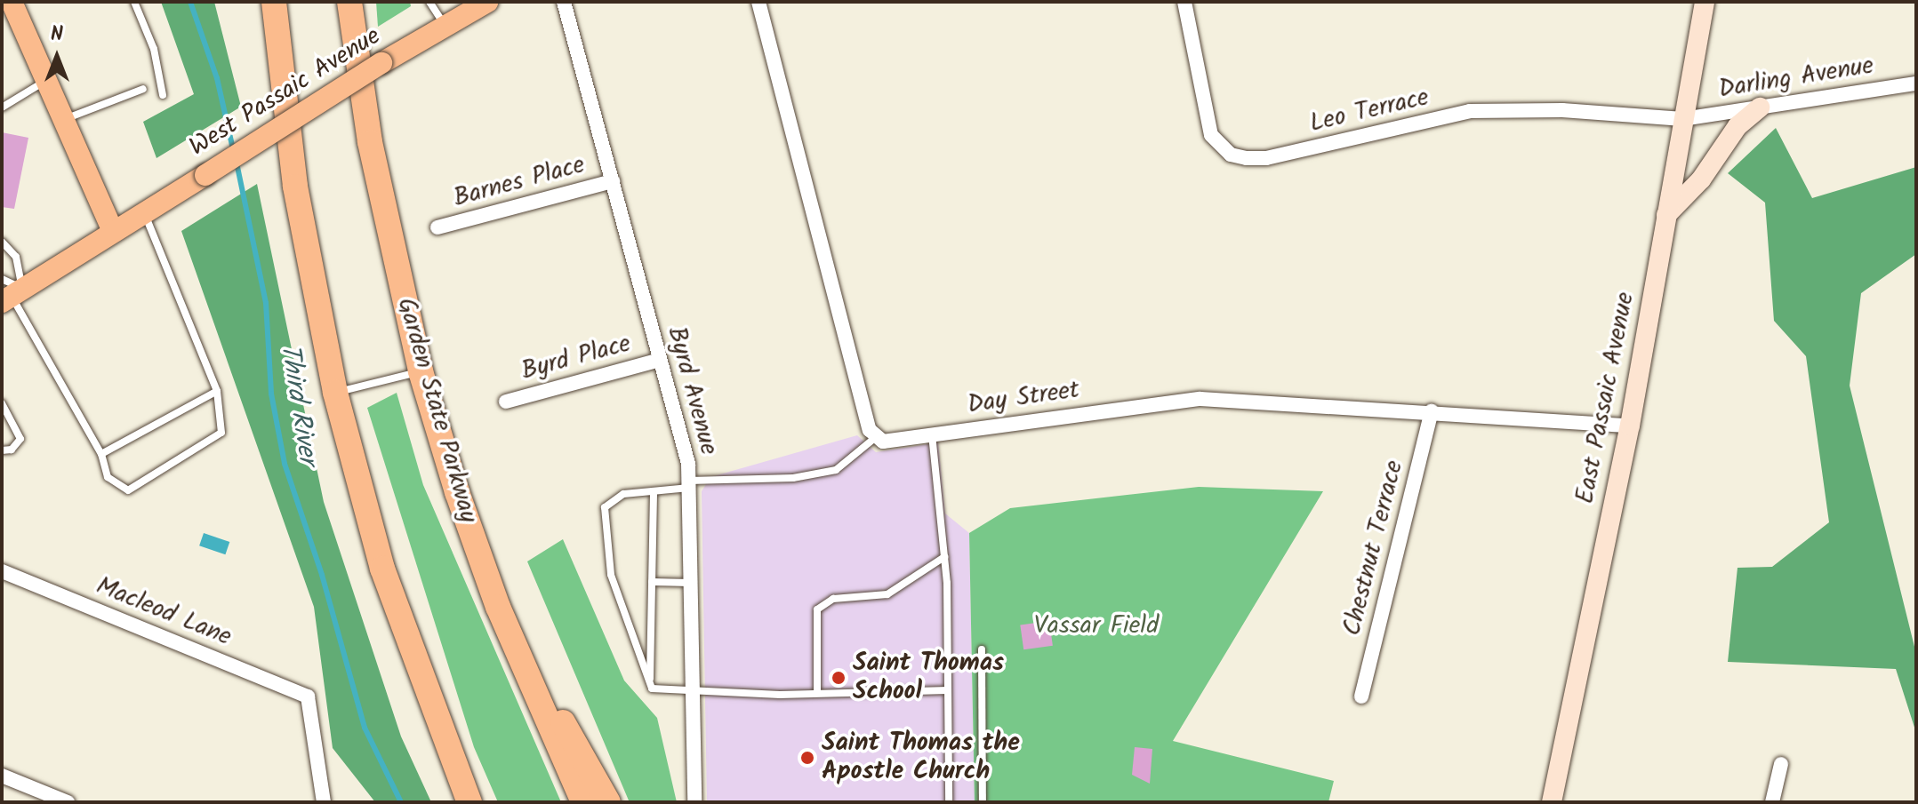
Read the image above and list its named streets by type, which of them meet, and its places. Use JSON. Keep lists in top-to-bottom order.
{
  "streets": {
    "highway": ["Garden State Parkway"],
    "main road": ["West Passaic Avenue", "East Passaic Avenue"],
    "street": [
      "Darling Avenue",
      "Leo Terrace",
      "Barnes Place",
      "Byrd Place",
      "Byrd Avenue",
      "Day Street",
      "Chestnut Terrace",
      "Macleod Lane"
    ]
  },
  "crossings": [
    ["Darling Avenue", "Leo Terrace"],
    ["Darling Avenue", "East Passaic Avenue"],
    ["Leo Terrace", "East Passaic Avenue"],
    ["Barnes Place", "Byrd Avenue"],
    ["Byrd Place", "Byrd Avenue"],
    ["Day Street", "East Passaic Avenue"],
    ["Day Street", "Chestnut Terrace"]
  ],
  "water": ["Third River"],
  "parks": ["Vassar Field"],
  "places": ["Saint Thomas School", "Saint Thomas the Apostle Church"],
  "north": "top"
}
